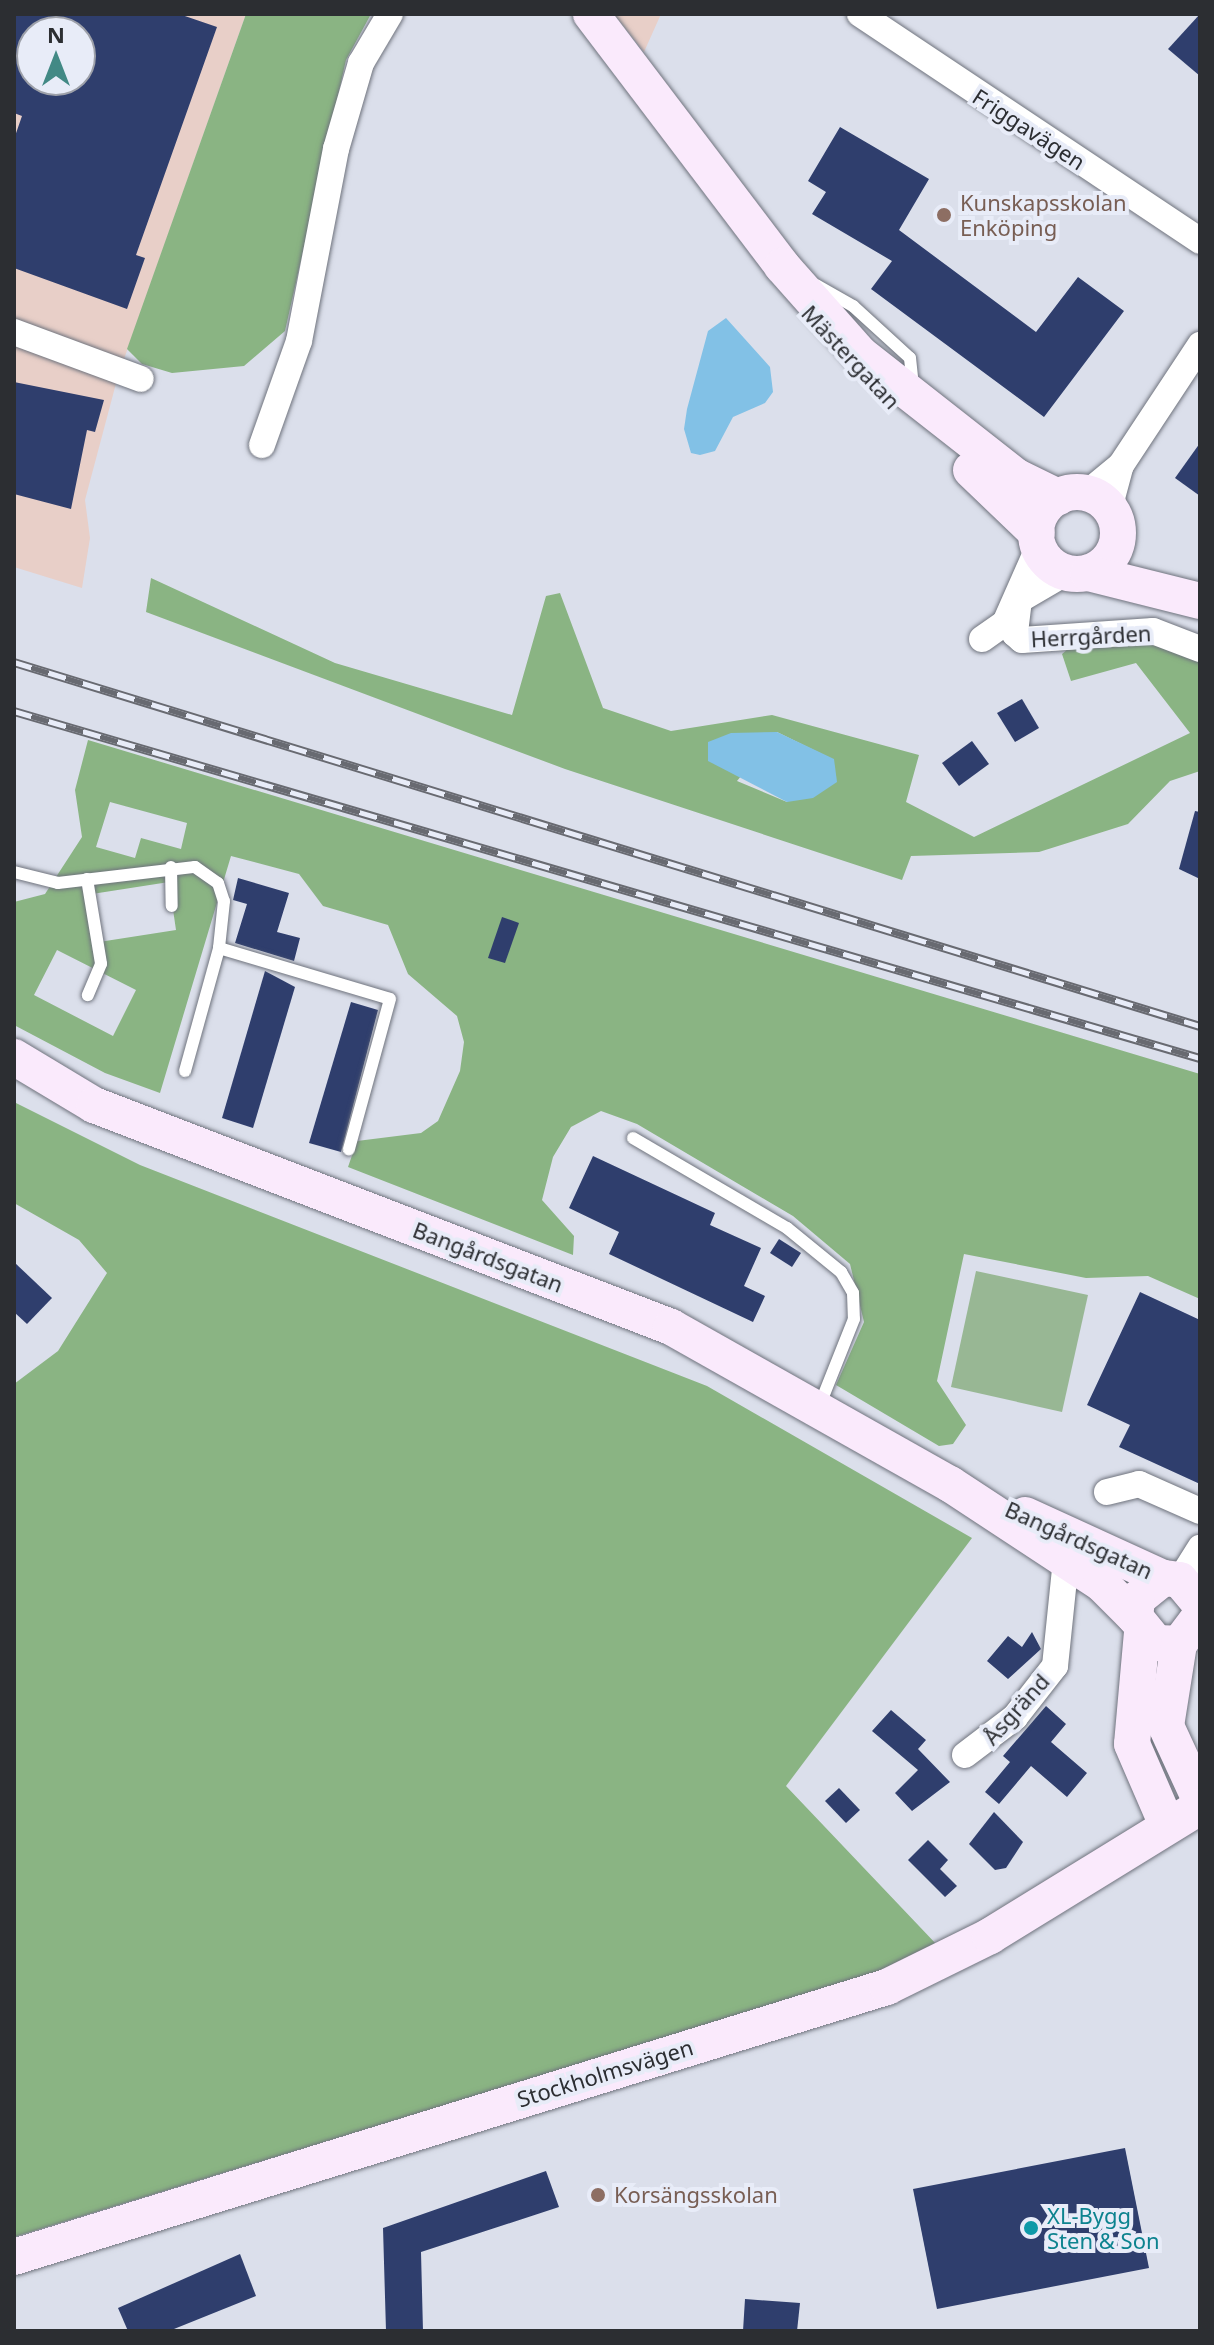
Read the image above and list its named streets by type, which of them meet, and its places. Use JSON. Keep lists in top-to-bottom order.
{
  "streets": {
    "main road": ["Mästergatan", "Bangårdsgatan", "Stockholmsvägen"],
    "street": ["Friggavägen", "Herrgården", "Åsgränd"]
  },
  "crossings": [
    ["Bangårdsgatan", "Åsgränd"]
  ],
  "places": ["Kunskapsskolan Enköping", "Korsängsskolan", "XL-Bygg Sten & Son"],
  "north": "top"
}
